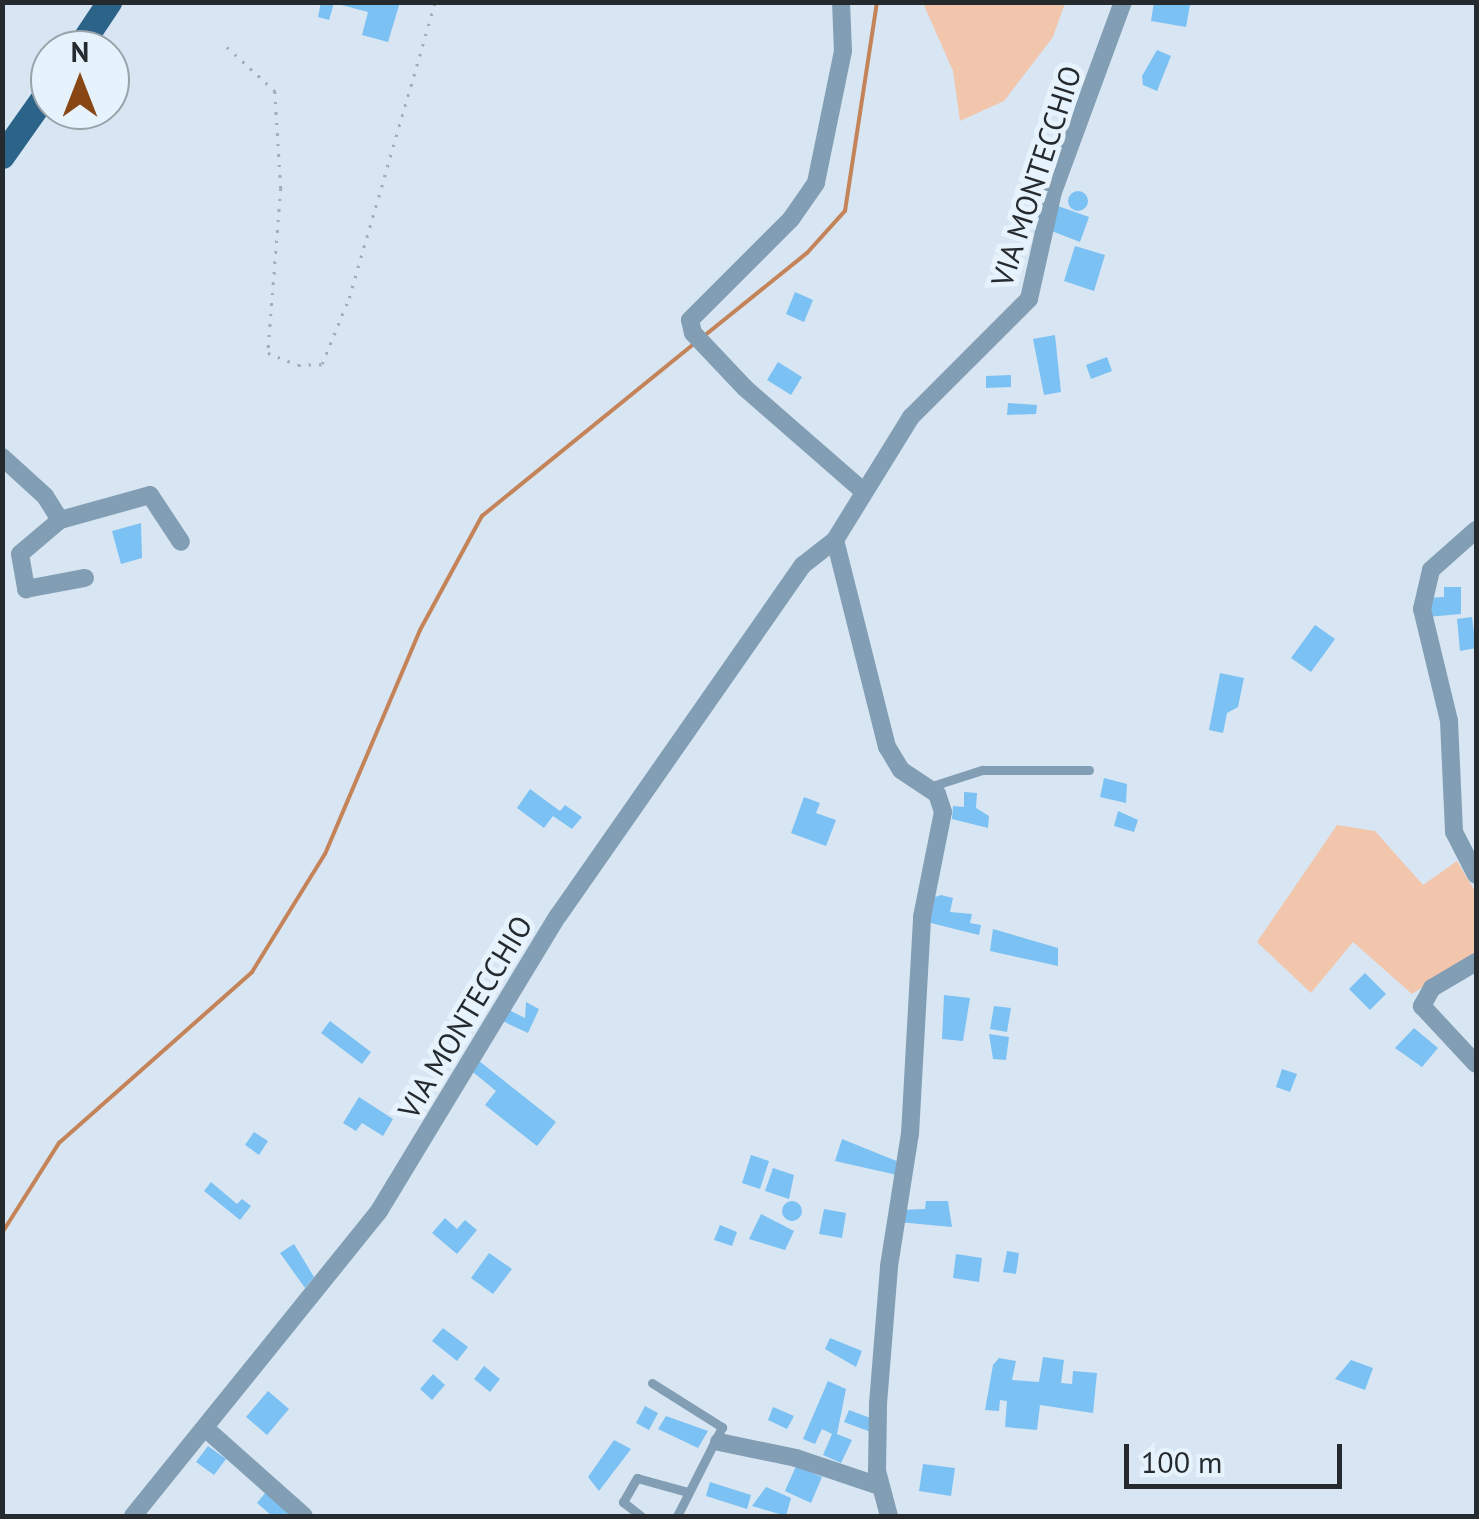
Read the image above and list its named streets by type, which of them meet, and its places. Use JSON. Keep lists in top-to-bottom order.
{
  "streets": {
    "street": ["VIA MONTECCHIO"]
  },
  "scale_bar": "100 m",
  "north": "top"
}
